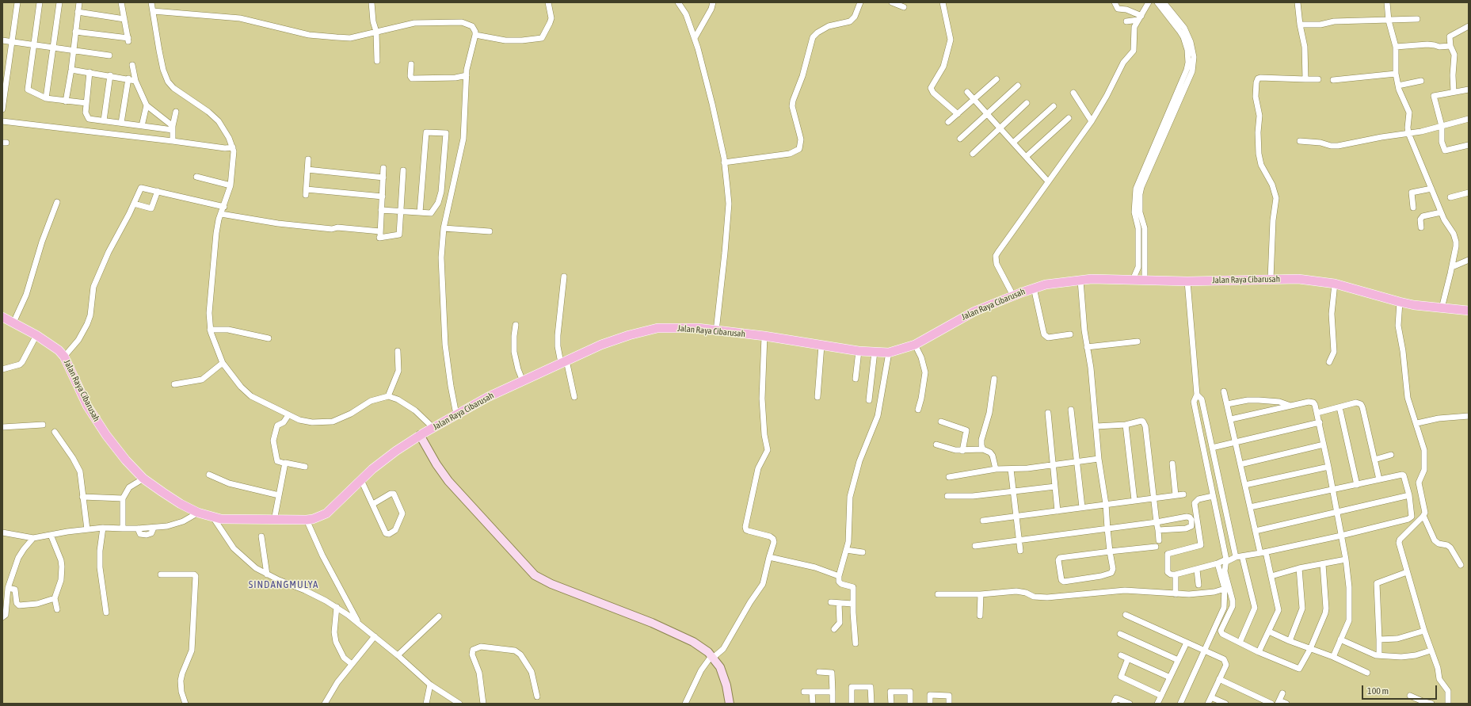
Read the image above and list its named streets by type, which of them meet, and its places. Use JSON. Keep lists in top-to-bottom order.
{
  "streets": {
    "main road": ["Jalan Raya Cibarusah"]
  },
  "districts": ["SINDANGMULYA"],
  "scale_bar": "100 m"
}
